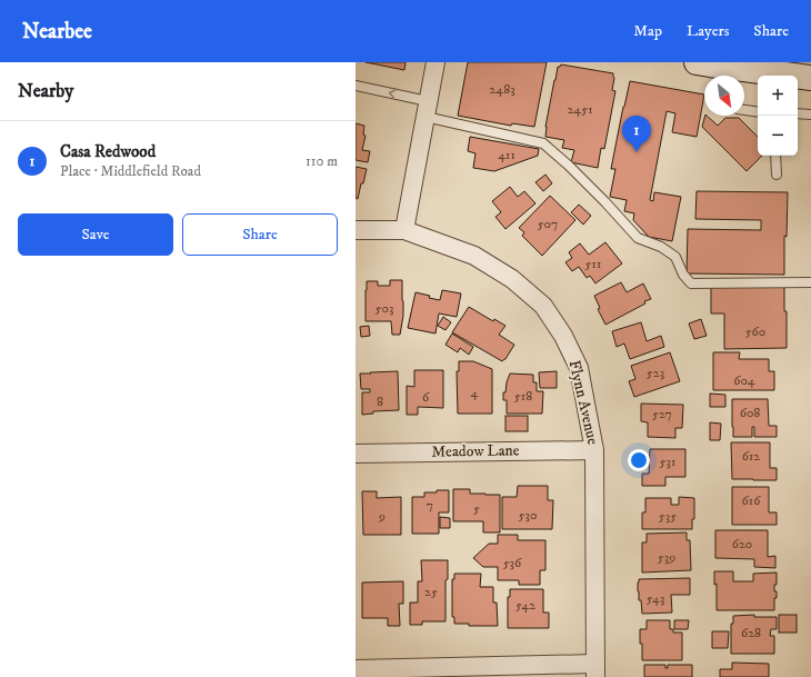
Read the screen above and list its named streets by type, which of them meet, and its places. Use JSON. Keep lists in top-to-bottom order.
{
  "streets": {
    "street": ["Flynn Avenue", "Meadow Lane"]
  },
  "crossings": [
    ["Flynn Avenue", "Meadow Lane"]
  ],
  "house_numbers": [
    "2483",
    "2451",
    "411",
    "507",
    "511",
    "503",
    "560",
    "523",
    "604",
    "4",
    "518",
    "6",
    "8",
    "608",
    "527",
    "612",
    "531",
    "616",
    "7",
    "5",
    "530",
    "9",
    "535",
    "620",
    "539",
    "536",
    "25",
    "543",
    "542",
    "628"
  ],
  "north": "bottom right",
  "page": {
    "header": "Nearbee",
    "nav": ["Map", "Layers", "Share"],
    "heading": "Nearby",
    "map_buttons": ["+", "−"],
    "pins": "1",
    "list": [
      {
        "mark": "1",
        "name": "Casa Redwood",
        "note": "Place · Middlefield Road",
        "value": "110 m"
      }
    ],
    "buttons": ["Save", "Share"]
  }
}
